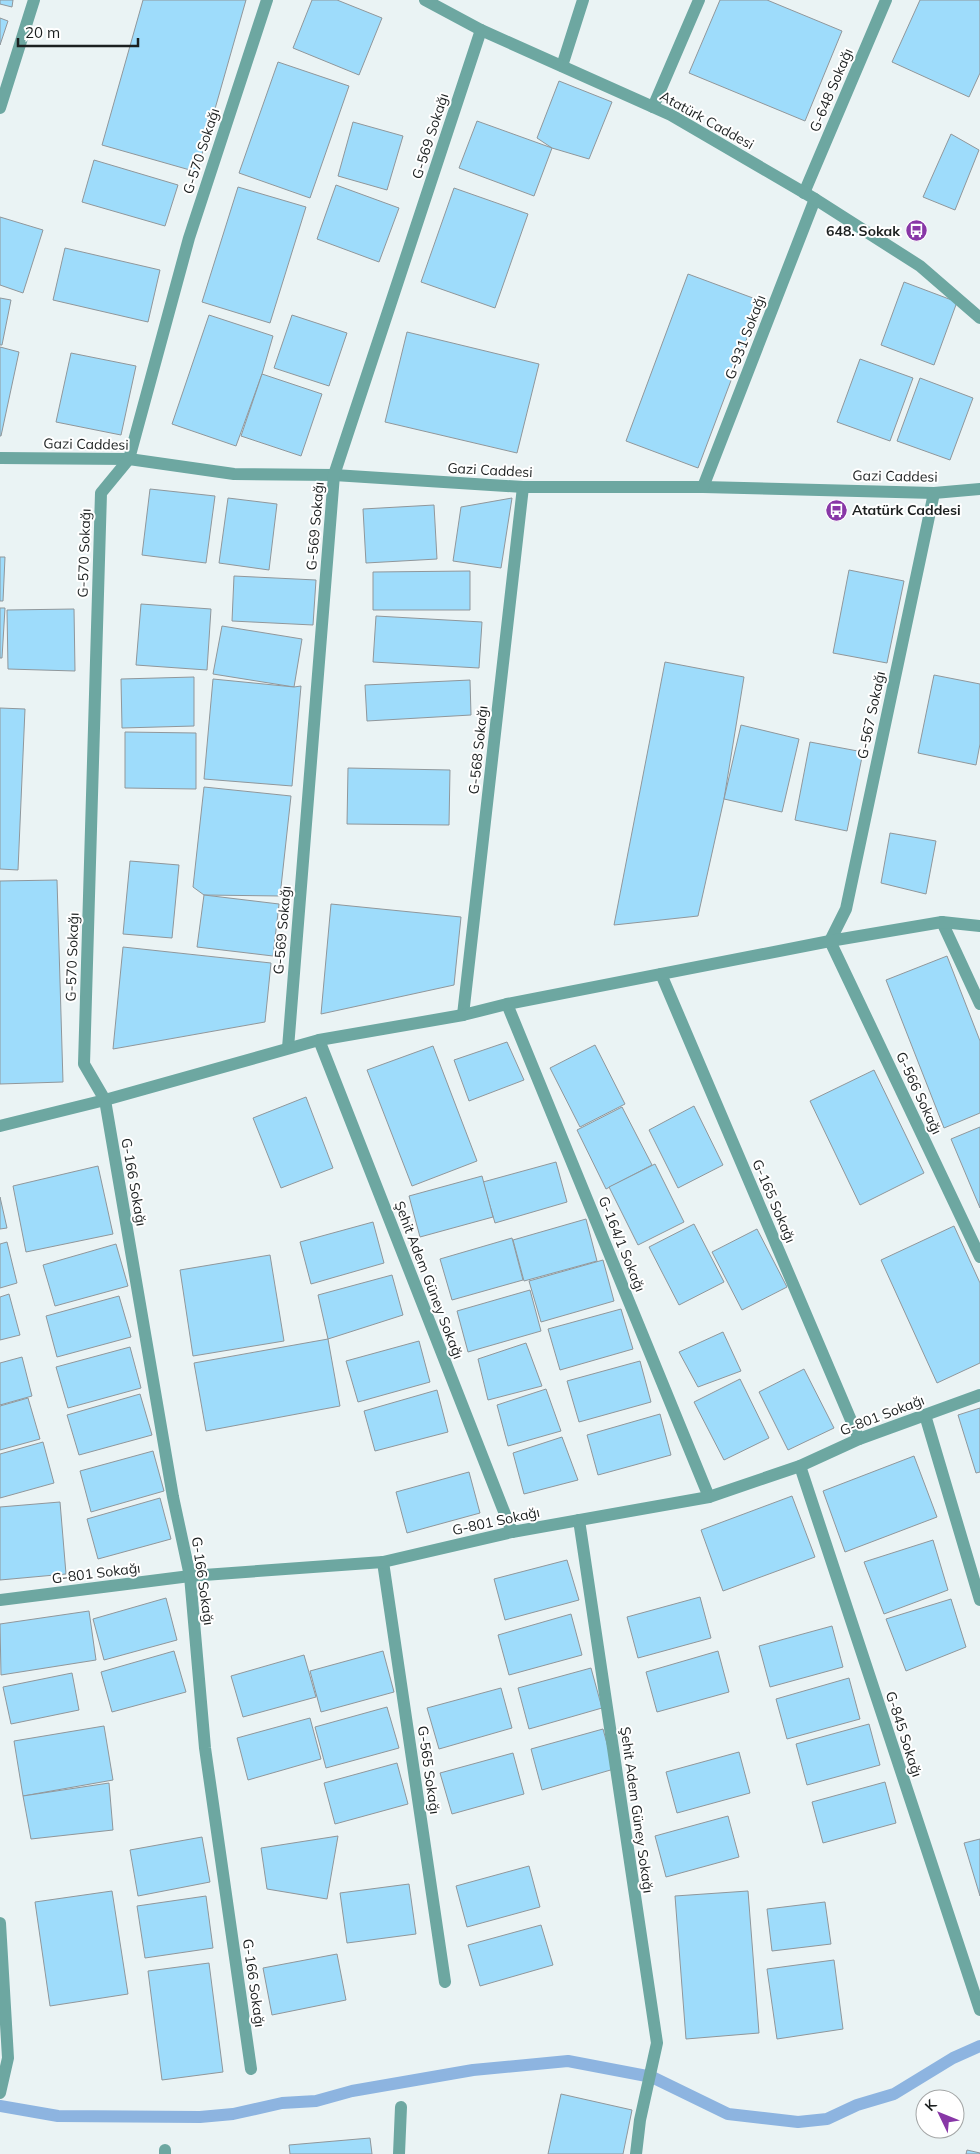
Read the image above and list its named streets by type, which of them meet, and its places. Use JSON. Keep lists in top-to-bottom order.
{
  "streets": {
    "street": [
      "G-648 Sokağı",
      "Atatürk Caddesi",
      "G-569 Sokağı",
      "G-570 Sokağı",
      "G-931 Sokağı",
      "Gazi Caddesi",
      "G-567 Sokağı",
      "G-568 Sokağı",
      "G-566 Sokağı",
      "G-166 Sokağı",
      "G-165 Sokağı",
      "G-164/1 Sokağı",
      "Şehit Adem Güney Sokağı",
      "G-801 Sokağı",
      "G-845 Sokağı",
      "G-565 Sokağı"
    ]
  },
  "crossings": [
    ["G-648 Sokağı", "Atatürk Caddesi"],
    ["G-648 Sokağı", "G-931 Sokağı"],
    ["Atatürk Caddesi", "G-569 Sokağı"],
    ["Atatürk Caddesi", "G-931 Sokağı"],
    ["G-569 Sokağı", "Gazi Caddesi"],
    ["G-570 Sokağı", "Gazi Caddesi"],
    ["G-570 Sokağı", "G-166 Sokağı"],
    ["G-931 Sokağı", "Gazi Caddesi"],
    ["Gazi Caddesi", "G-567 Sokağı"],
    ["Gazi Caddesi", "G-568 Sokağı"],
    ["G-567 Sokağı", "G-566 Sokağı"],
    ["G-166 Sokağı", "G-801 Sokağı"],
    ["G-165 Sokağı", "G-801 Sokağı"],
    ["G-164/1 Sokağı", "G-801 Sokağı"],
    ["Şehit Adem Güney Sokağı", "G-801 Sokağı"],
    ["G-801 Sokağı", "G-845 Sokağı"],
    ["G-801 Sokağı", "G-565 Sokağı"]
  ],
  "places": {
    "bus stop": ["648. Sokak", "Atatürk Caddesi"]
  },
  "scale_bar": "20 m",
  "north": "top left"
}
